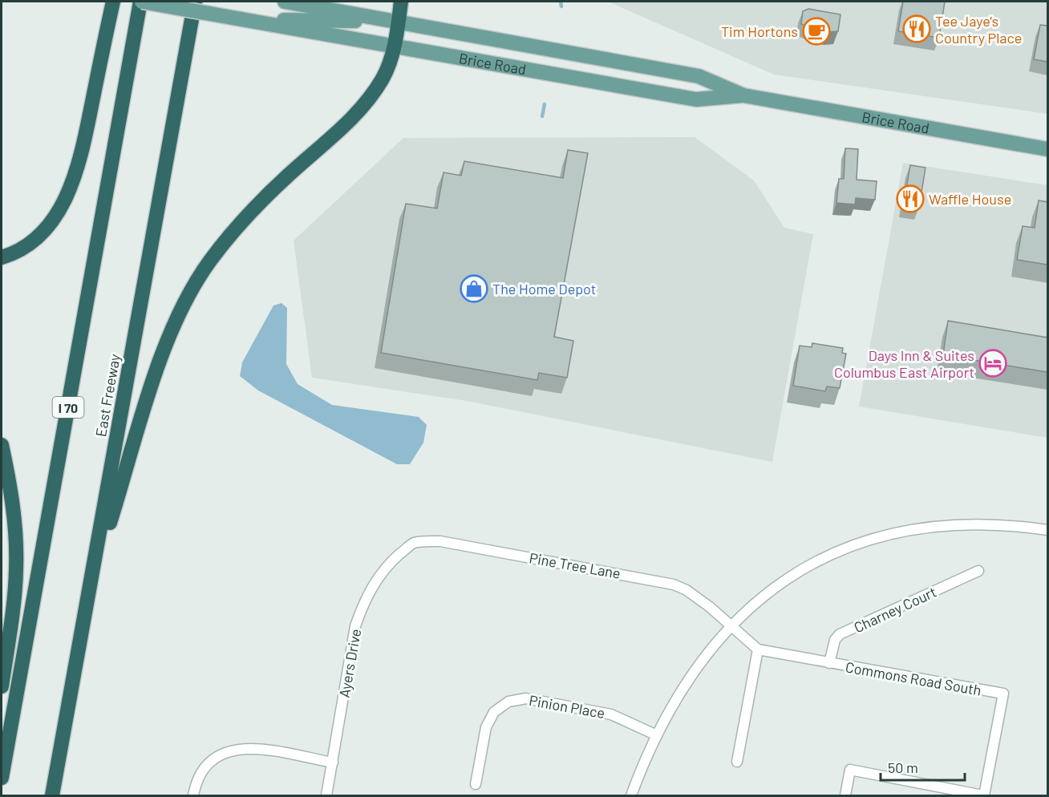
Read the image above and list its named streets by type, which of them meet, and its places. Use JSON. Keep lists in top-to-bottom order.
{
  "streets": {
    "highway": ["East Freeway", "I 70"],
    "main road": ["Brice Road"],
    "street": [
      "Pine Tree Lane",
      "Charney Court",
      "Ayers Drive",
      "Commons Road South",
      "Pinion Place"
    ]
  },
  "crossings": [
    ["Brice Road", "I 70"],
    ["Pine Tree Lane", "Ayers Drive"],
    ["Pine Tree Lane", "Commons Road South"],
    ["Charney Court", "Commons Road South"]
  ],
  "places": {
    "restaurant": ["Tee Jaye's Country Place", "Waffle House"],
    "cafe": ["Tim Hortons"],
    "shop": ["The Home Depot"],
    "hotel": ["Days Inn & Suites Columbus East Airport"]
  },
  "scale_bar": "50 m"
}
